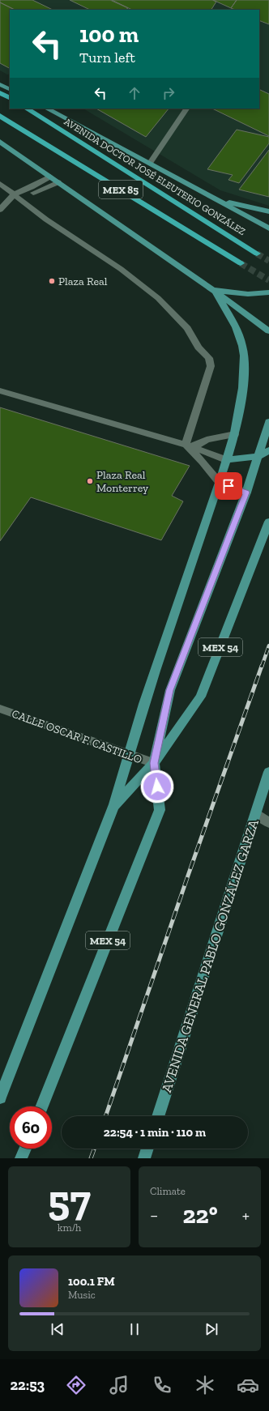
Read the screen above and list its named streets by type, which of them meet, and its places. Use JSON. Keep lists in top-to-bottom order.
{
  "streets": {
    "highway": ["AVENIDA DOCTOR JOSÉ ELEUTERIO GONZÁLEZ", "MEX 85"],
    "main road": ["MEX 54", "AVENIDA GENERAL PABLO GONZÁLEZ GARZA"],
    "street": ["CALLE OSCAR F. CASTILLO"]
  },
  "crossings": [
    ["MEX 54", "CALLE OSCAR F. CASTILLO"]
  ],
  "places": ["Plaza Real", "Plaza Real Monterrey"],
  "page": {
    "turn": ["100 m", "Turn left"],
    "limit": "60",
    "trip": "22:54 · 1 min · 110 m",
    "tile": [
      ["57", "km/h"],
      "Climate"
    ],
    "heat": ["−", "22°", "+"],
    "song": ["100.1 FM", "Music"],
    "tabs": "22:53"
  }
}
